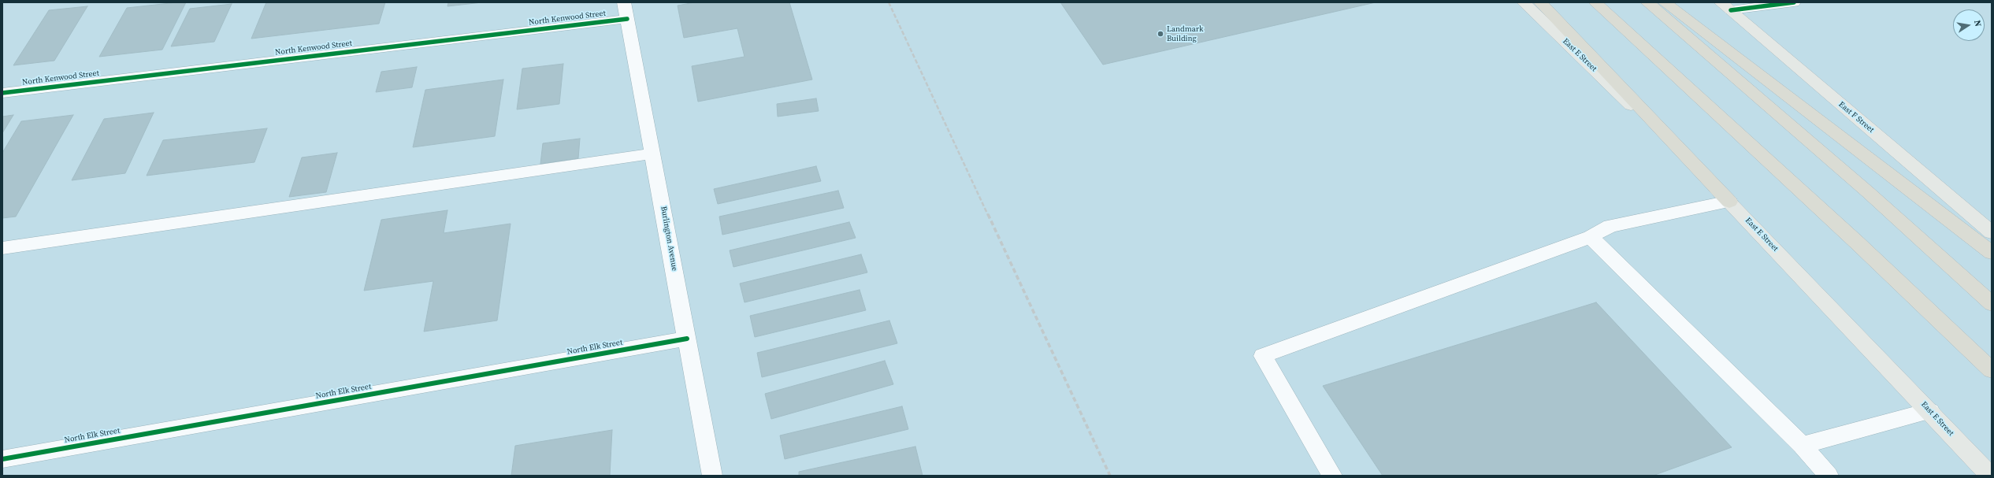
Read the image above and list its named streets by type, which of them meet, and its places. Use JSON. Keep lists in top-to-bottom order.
{
  "streets": {
    "main road": ["East E Street", "East F Street"],
    "street": ["North Kenwood Street", "Burlington Avenue", "North Elk Street"]
  },
  "crossings": [
    ["North Kenwood Street", "Burlington Avenue"],
    ["Burlington Avenue", "North Elk Street"]
  ],
  "places": ["Landmark Building"],
  "north": "right"
}
